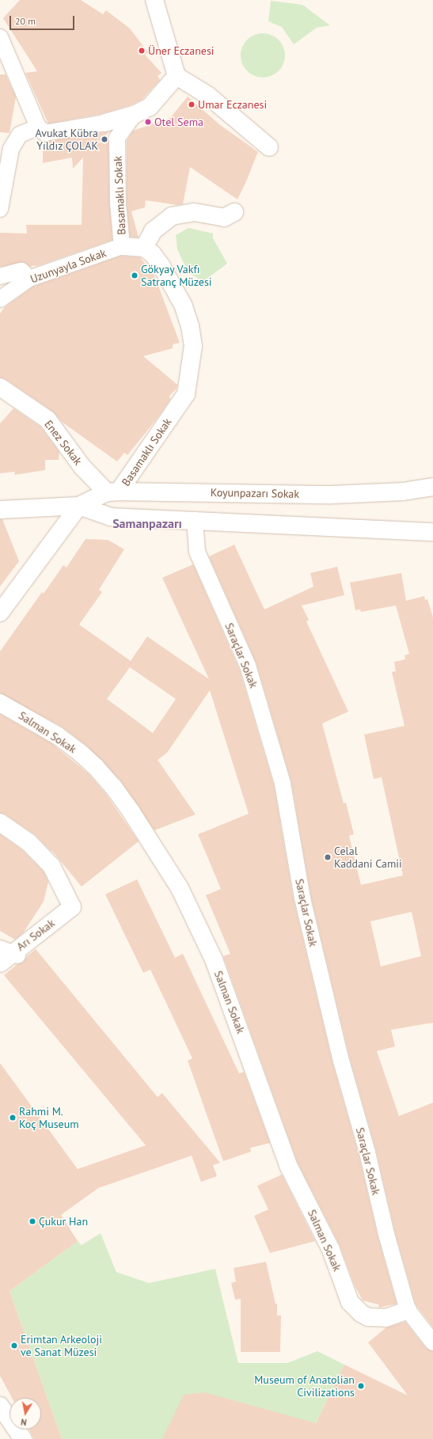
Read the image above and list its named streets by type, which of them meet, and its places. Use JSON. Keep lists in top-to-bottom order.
{
  "streets": {
    "street": [
      "Basamaklı Sokak",
      "Uzunyayla Sokak",
      "Enez Sokak",
      "Koyunpazarı Sokak",
      "Saraçlar Sokak",
      "Salman Sokak",
      "Arı Sokak"
    ]
  },
  "crossings": [
    ["Basamaklı Sokak", "Uzunyayla Sokak"],
    ["Basamaklı Sokak", "Enez Sokak"],
    ["Basamaklı Sokak", "Koyunpazarı Sokak"],
    ["Enez Sokak", "Koyunpazarı Sokak"],
    ["Saraçlar Sokak", "Salman Sokak"]
  ],
  "districts": ["Samanpazarı"],
  "places": [
    "Üner Eczanesi",
    "Umar Eczanesi",
    "Otel Sema",
    "Avukat Kübra Yıldız ÇOLAK",
    "Gökyay Vakfı Satranç Müzesi",
    "Celal Kaddani Camii",
    "Rahmi M. Koç Museum",
    "Çukur Han",
    "Erimtan Arkeoloji ve Sanat Müzesi",
    "Museum of Anatolian Civilizations"
  ],
  "scale_bar": "20 m",
  "north": "bottom"
}
